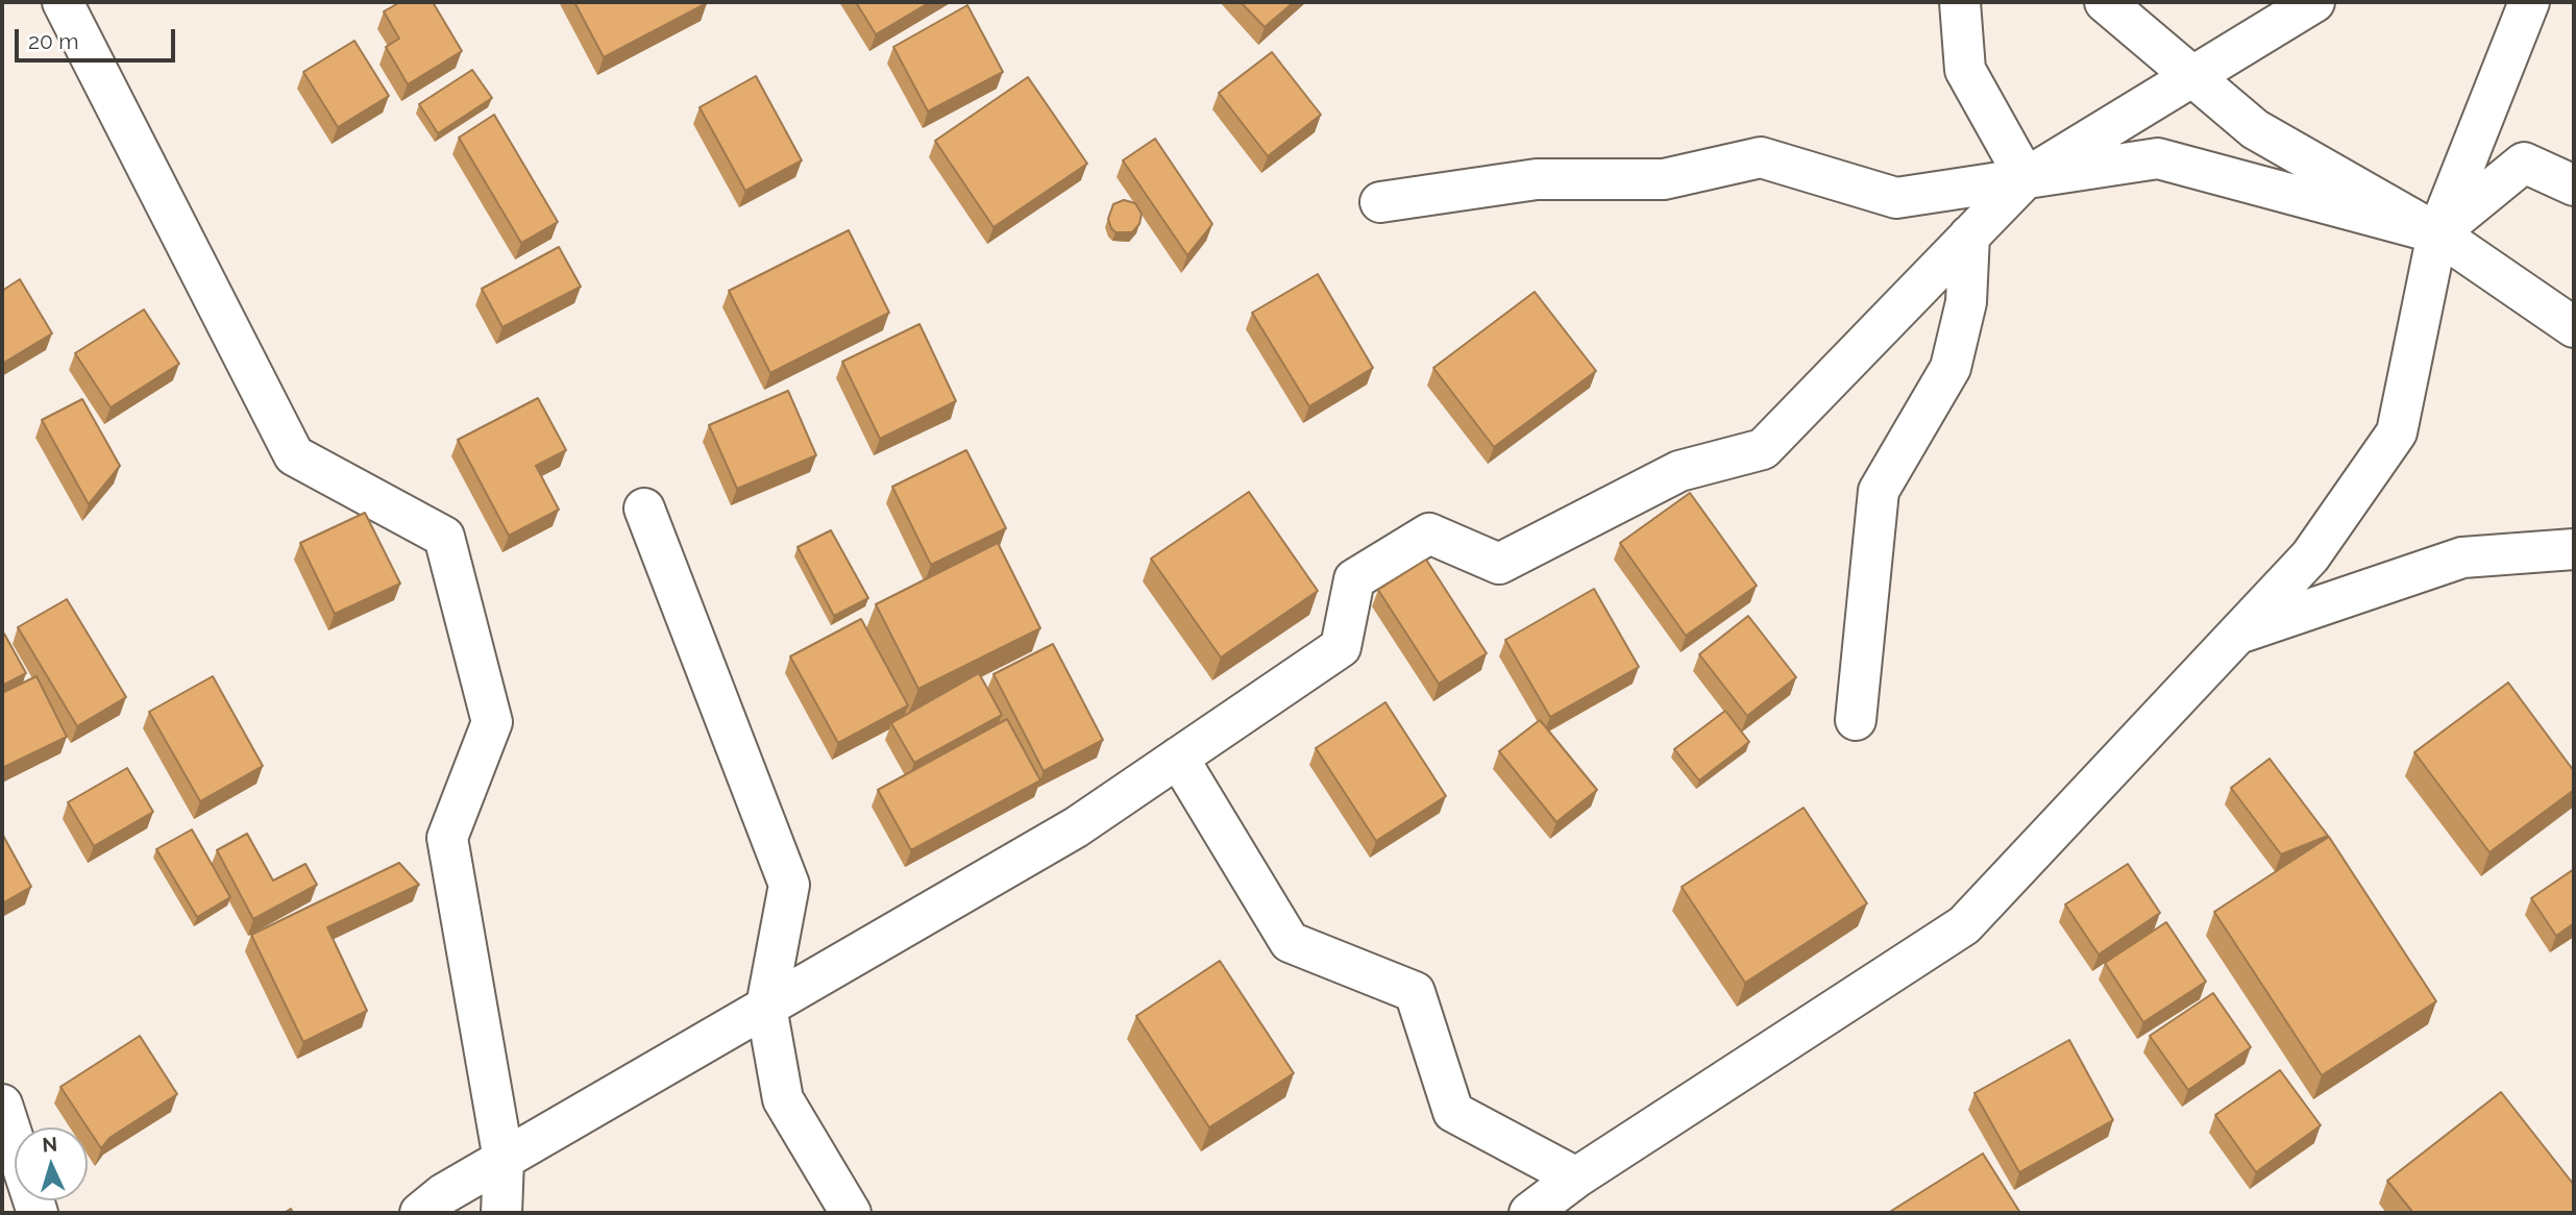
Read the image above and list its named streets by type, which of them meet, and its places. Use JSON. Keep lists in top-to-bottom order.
{
  "scale_bar": "20 m",
  "north": "top"
}
